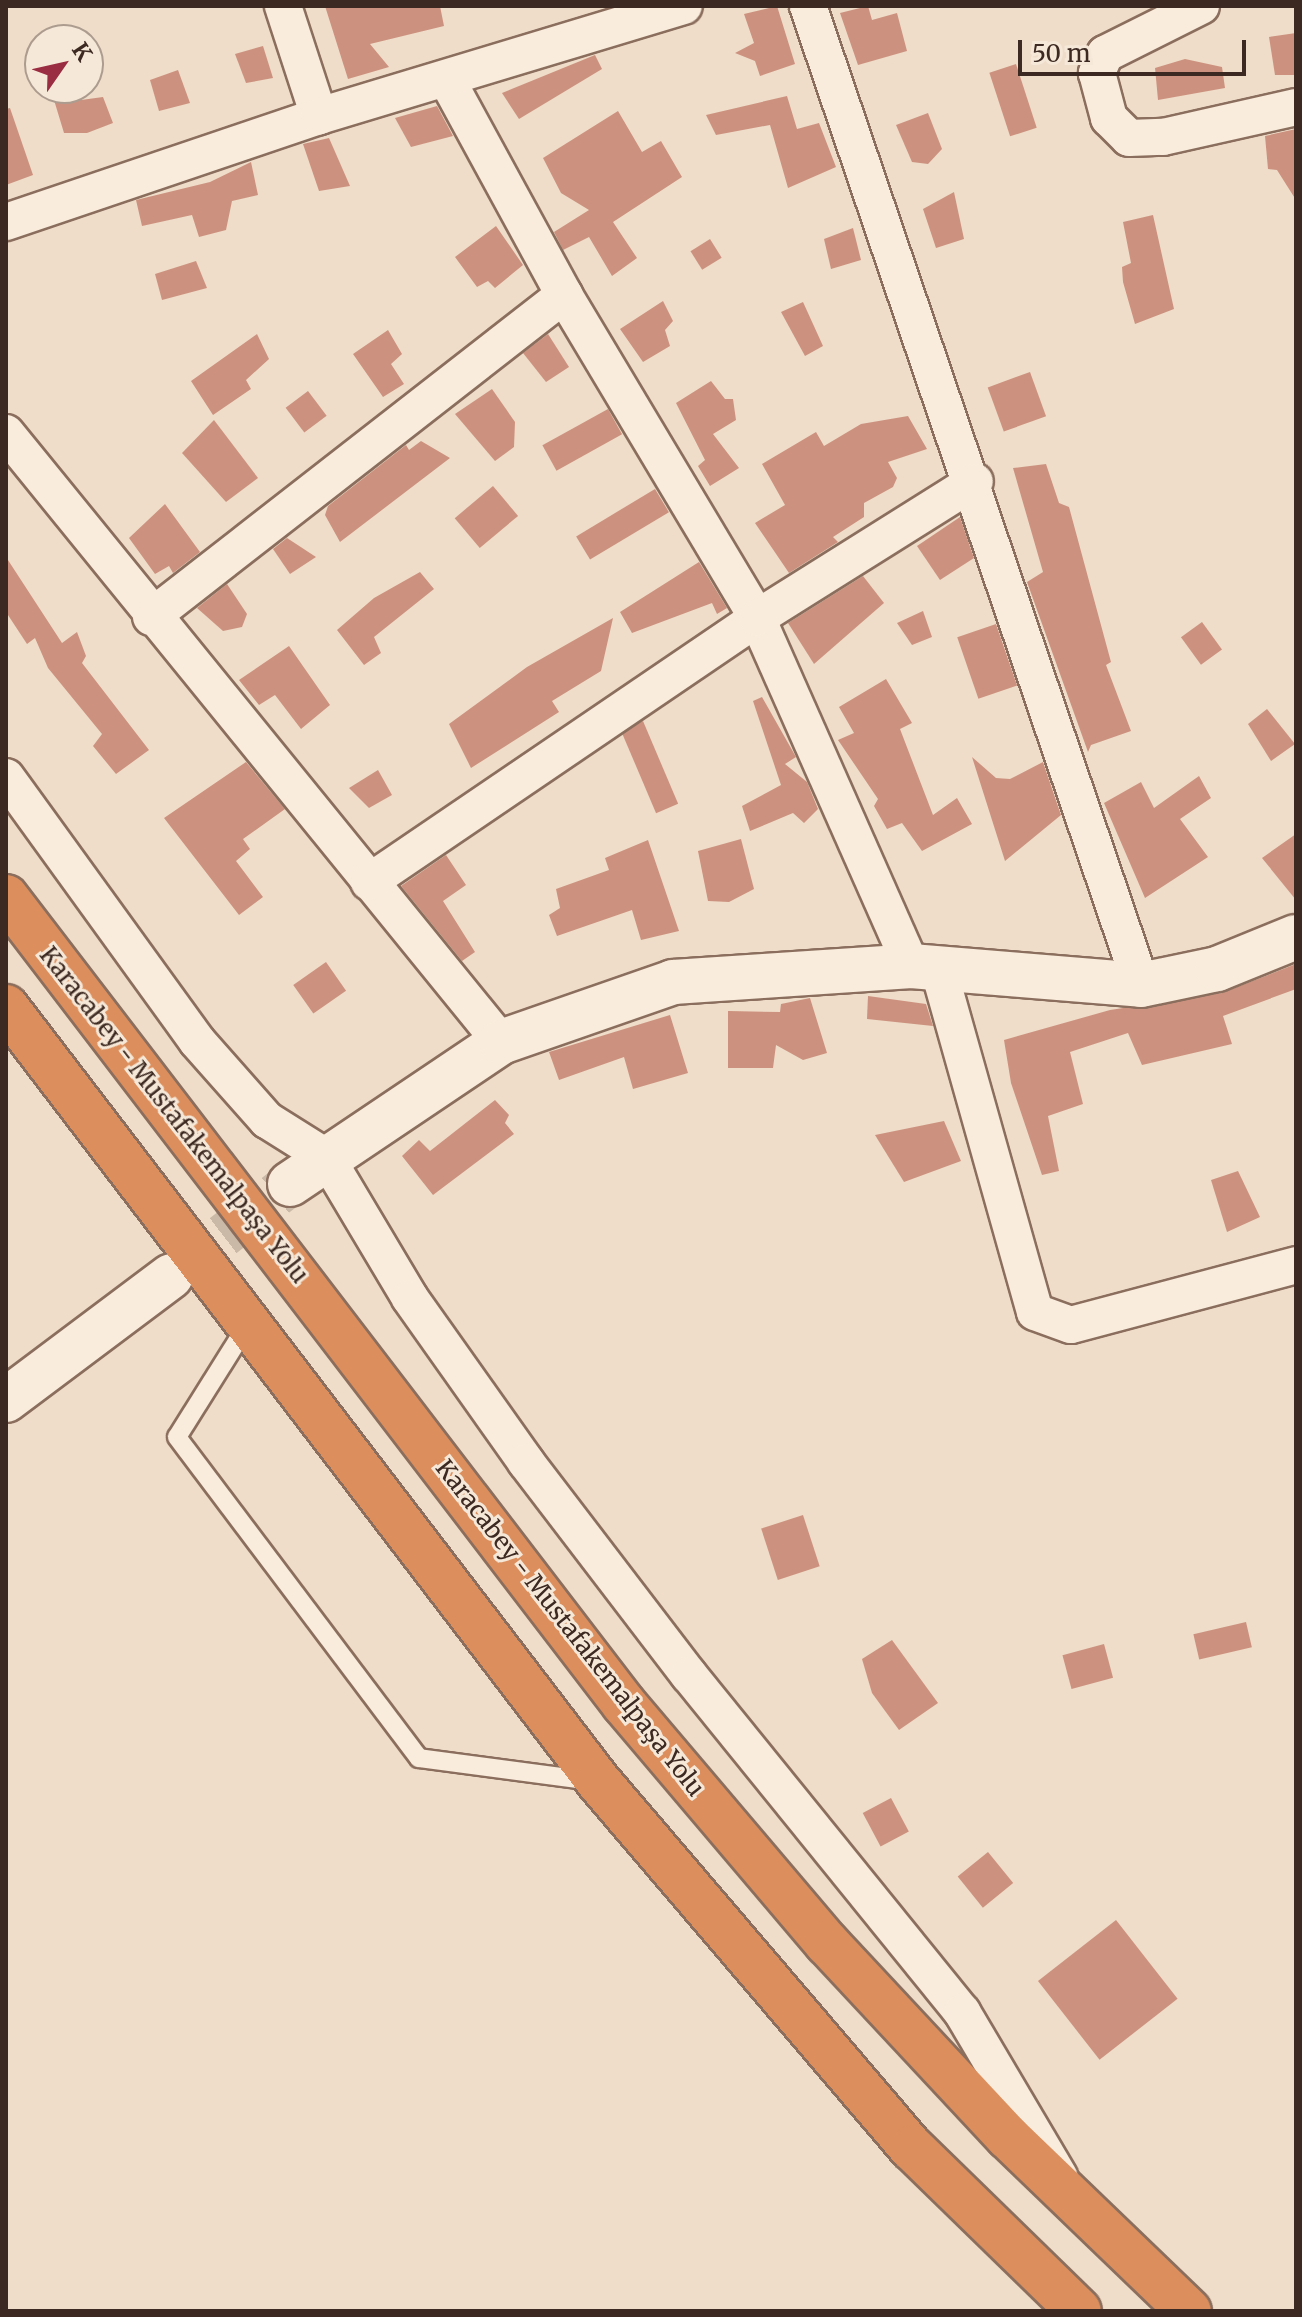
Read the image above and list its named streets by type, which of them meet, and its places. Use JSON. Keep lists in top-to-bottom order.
{
  "streets": {
    "highway": ["Karacabey - Mustafakemalpaşa Yolu"]
  },
  "scale_bar": "50 m",
  "north": "top right"
}
